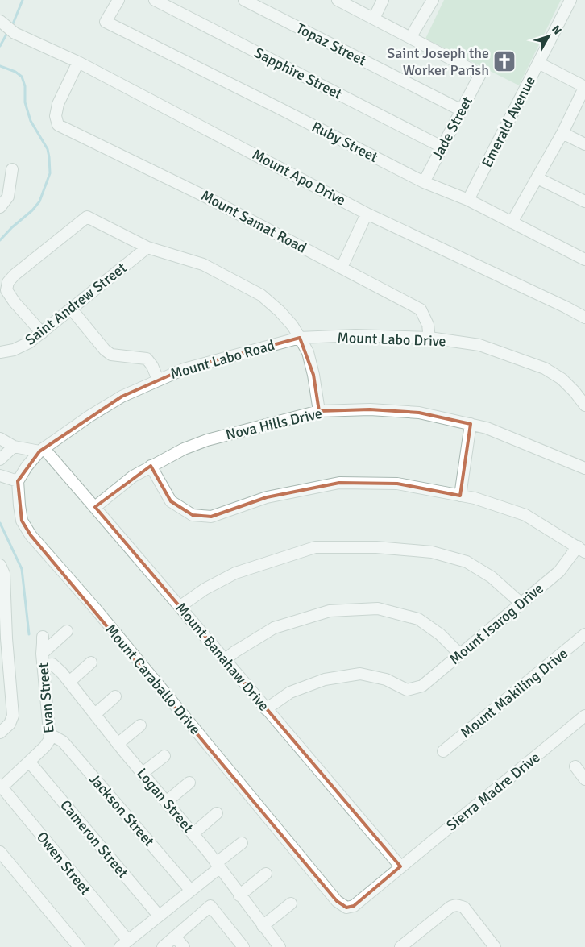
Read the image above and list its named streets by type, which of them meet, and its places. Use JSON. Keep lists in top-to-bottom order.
{
  "streets": {
    "street": [
      "Topaz Street",
      "Sapphire Street",
      "Emerald Avenue",
      "Jade Street",
      "Ruby Street",
      "Mount Apo Drive",
      "Mount Samat Road",
      "Saint Andrew Street",
      "Mount Labo Drive",
      "Mount Labo Road",
      "Nova Hills Drive",
      "Mount Isarog Drive",
      "Mount Banahaw Drive",
      "Mount Caraballo Drive",
      "Mount Makiling Drive",
      "Evan Street",
      "Sierra Madre Drive",
      "Logan Street",
      "Jackson Street",
      "Cameron Street",
      "Owen Street"
    ]
  },
  "crossings": [
    ["Topaz Street", "Jade Street"],
    ["Sapphire Street", "Jade Street"],
    ["Emerald Avenue", "Ruby Street"],
    ["Jade Street", "Ruby Street"],
    ["Mount Apo Drive", "Mount Samat Road"],
    ["Mount Samat Road", "Mount Labo Drive"],
    ["Mount Labo Drive", "Mount Labo Road"],
    ["Mount Labo Road", "Mount Banahaw Drive"],
    ["Nova Hills Drive", "Mount Banahaw Drive"],
    ["Mount Isarog Drive", "Mount Banahaw Drive"],
    ["Mount Banahaw Drive", "Sierra Madre Drive"],
    ["Mount Caraballo Drive", "Sierra Madre Drive"],
    ["Evan Street", "Logan Street"],
    ["Evan Street", "Jackson Street"],
    ["Evan Street", "Cameron Street"],
    ["Evan Street", "Owen Street"]
  ],
  "places": {
    "church": ["Saint Joseph the Worker Parish"]
  },
  "north": "top right"
}
